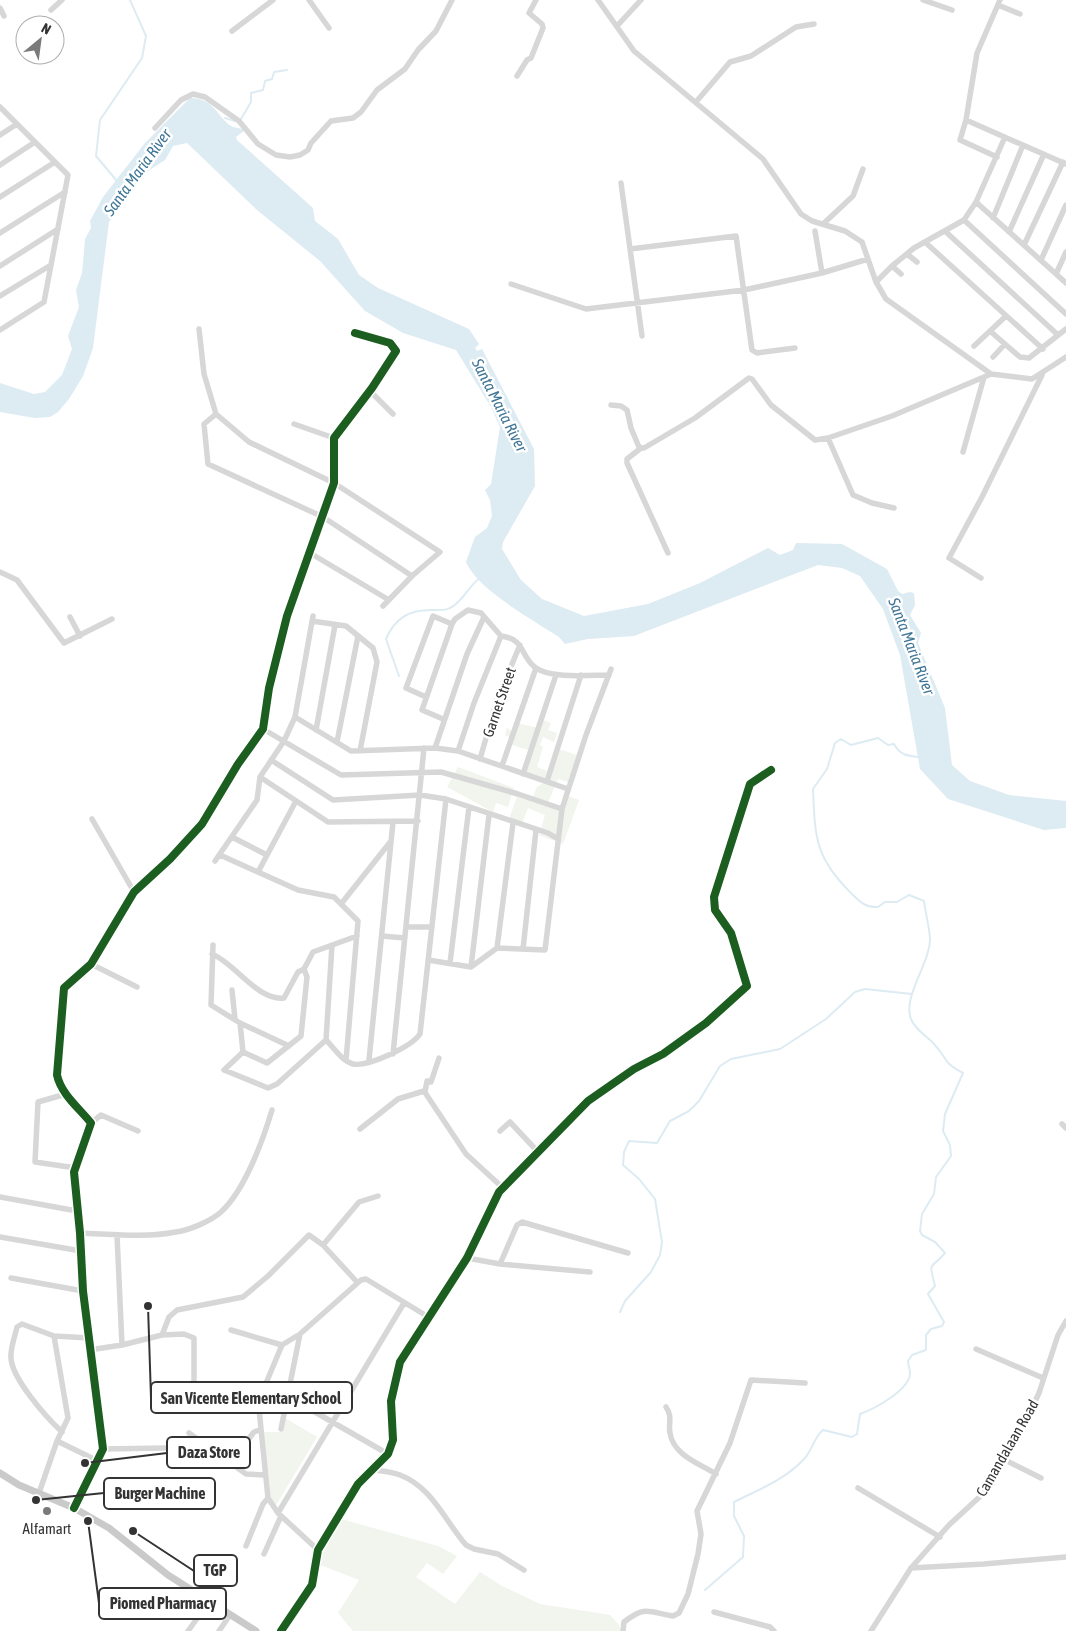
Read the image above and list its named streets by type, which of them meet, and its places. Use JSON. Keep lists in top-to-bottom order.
{
  "streets": {
    "street": ["Garnet Street", "Camandalaan Road"]
  },
  "water": ["Santa Maria River"],
  "places": [
    "San Vicente Elementary School",
    "Daza Store",
    "Burger Machine",
    "Alfamart",
    "Piomed Pharmacy",
    "TGP"
  ],
  "north": "top right"
}
